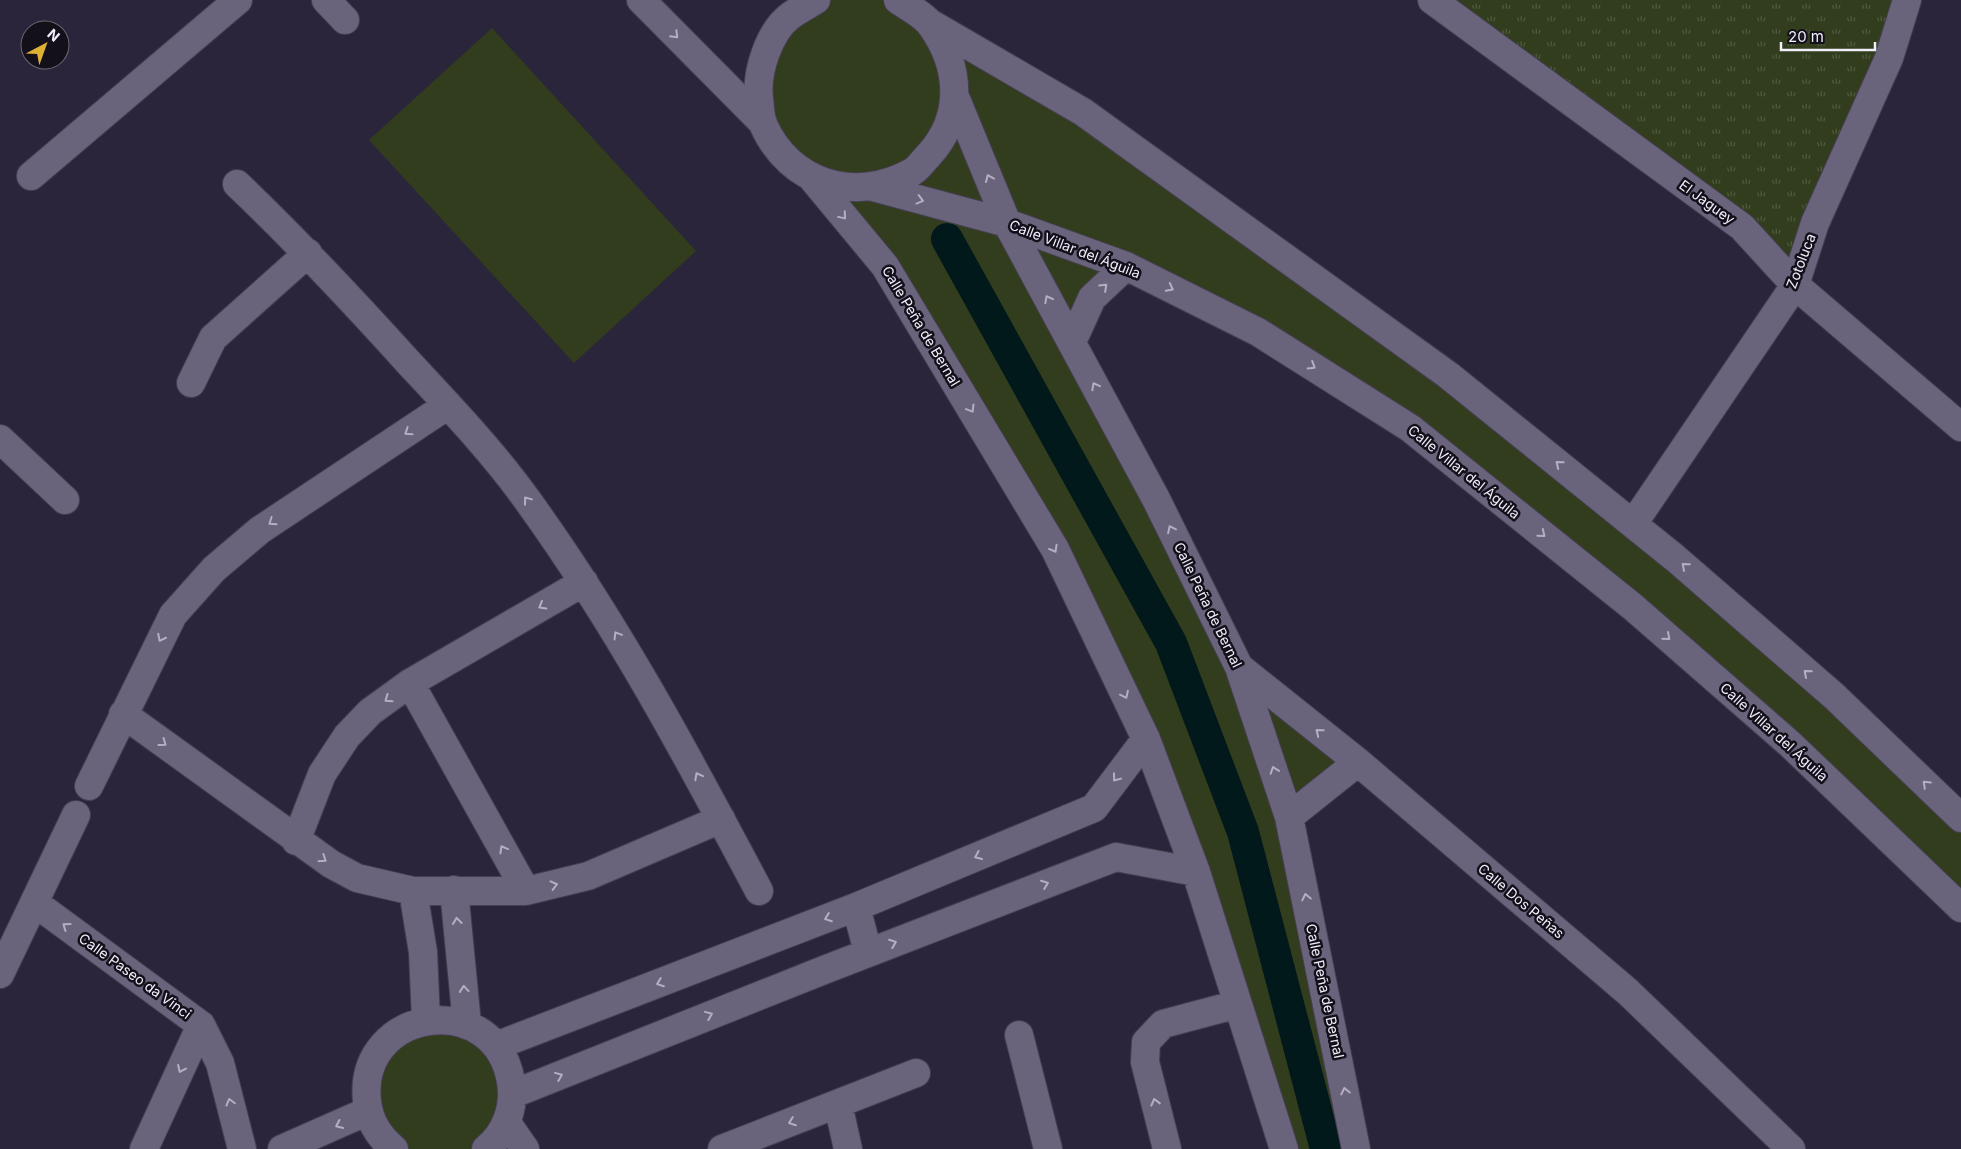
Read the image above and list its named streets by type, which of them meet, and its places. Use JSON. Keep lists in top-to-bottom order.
{
  "streets": {
    "street": [
      "El Jaguey",
      "Calle Villar del Águila",
      "Zotoluca",
      "Calle Peña de Bernal",
      "Calle Dos Peñas",
      "Calle Paseo da Vinci"
    ]
  },
  "crossings": [
    ["El Jaguey", "Zotoluca"],
    ["Calle Villar del Águila", "Calle Peña de Bernal"],
    ["Calle Peña de Bernal", "Calle Dos Peñas"]
  ],
  "scale_bar": "20 m",
  "north": "top right"
}
